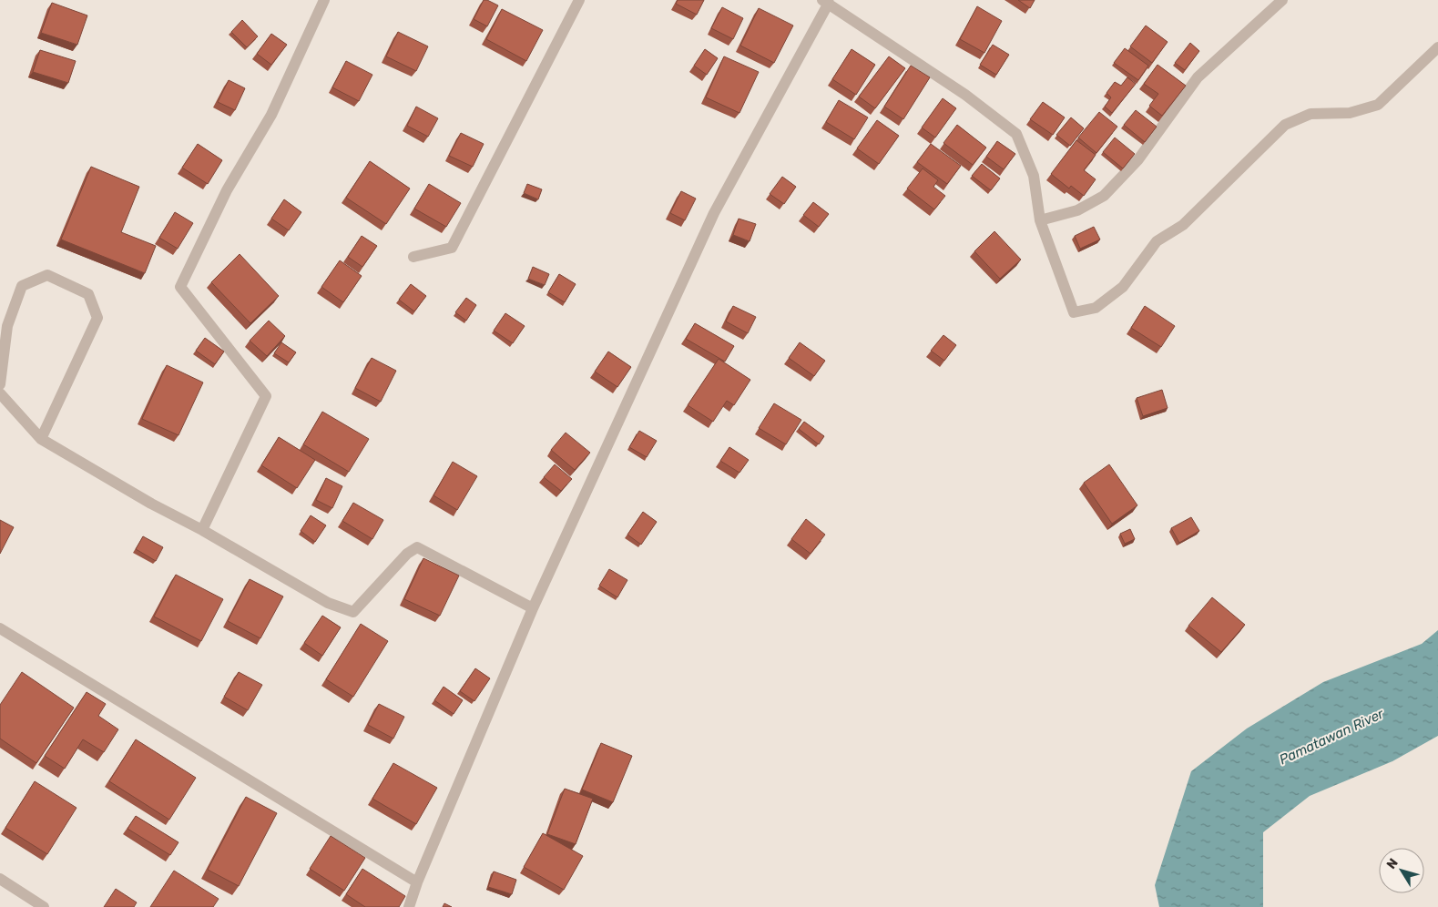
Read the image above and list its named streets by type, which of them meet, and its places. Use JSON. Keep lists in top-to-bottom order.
{
  "water": ["Pamatawan River"],
  "north": "top left"
}
